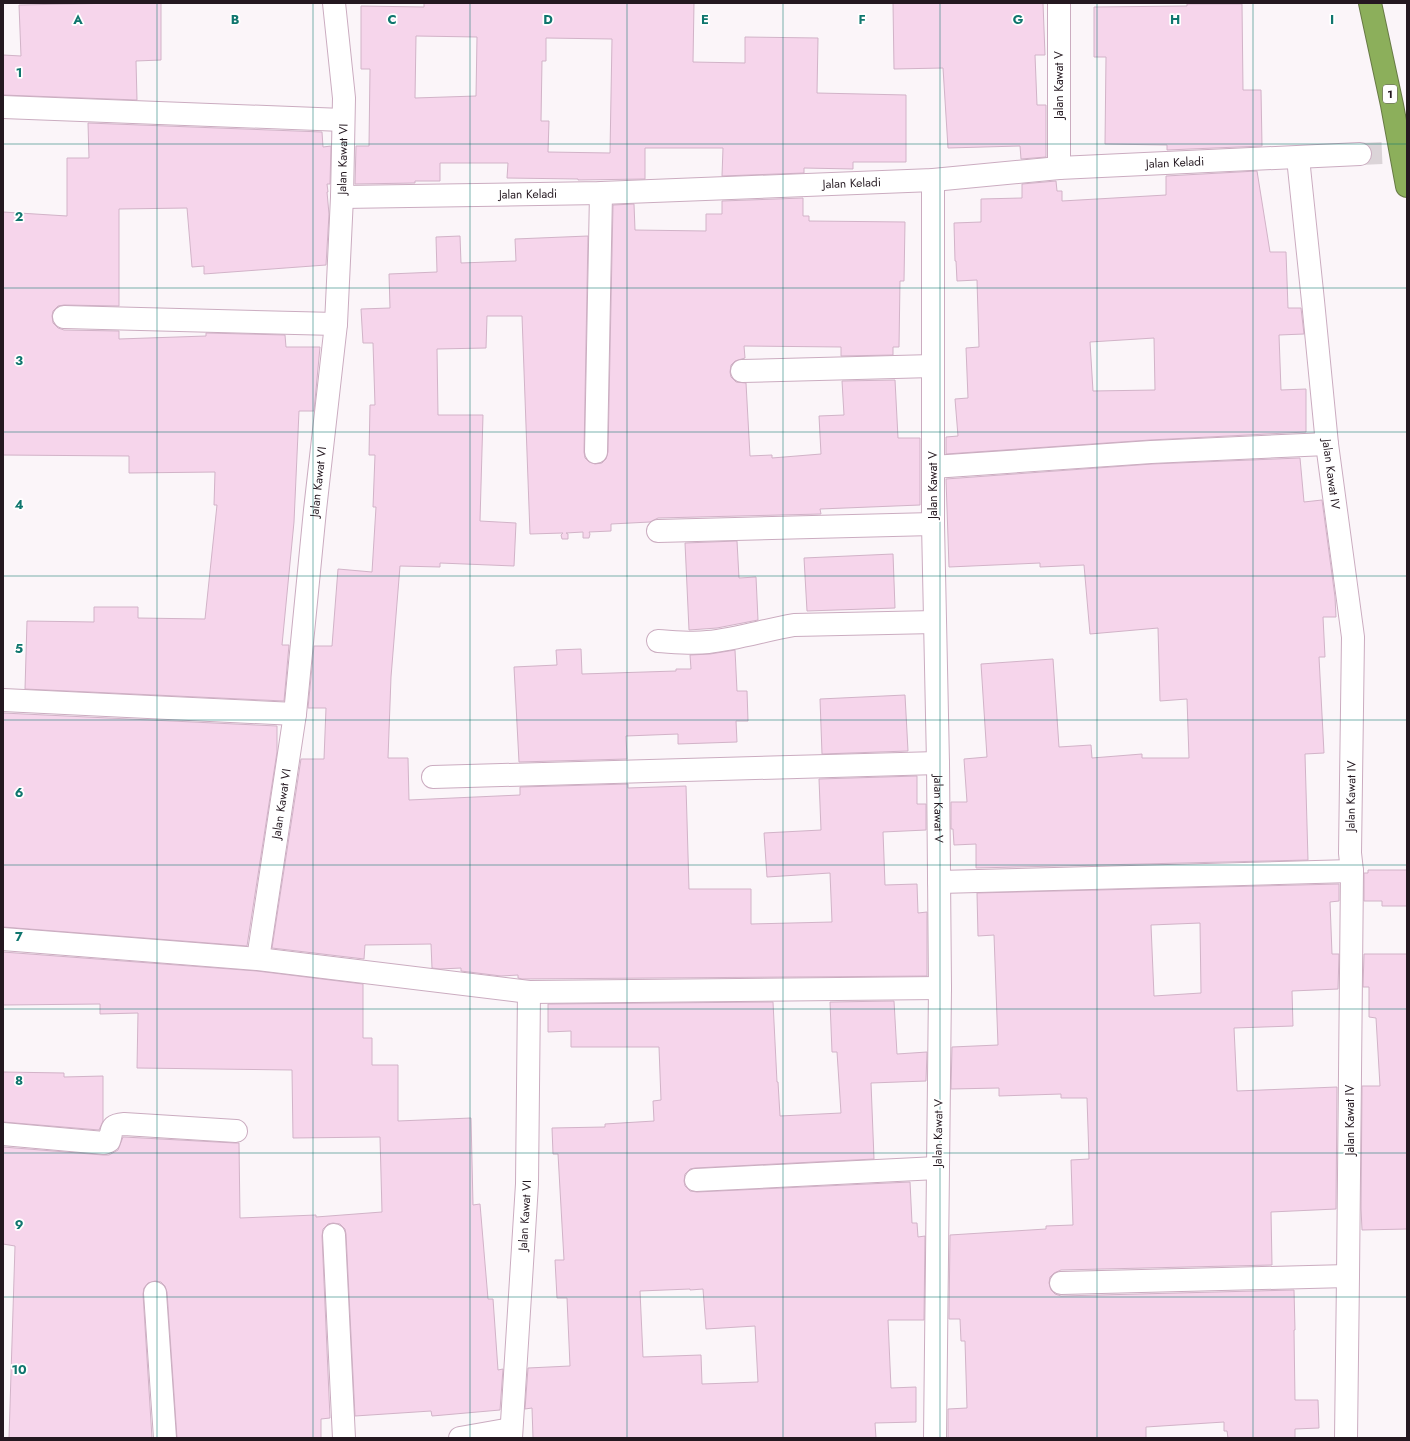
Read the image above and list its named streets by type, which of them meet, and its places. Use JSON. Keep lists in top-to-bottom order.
{
  "streets": {
    "highway": ["1"],
    "street": [
      "Jalan Kawat V",
      "Jalan Kawat VI",
      "Jalan Keladi",
      "Jalan Kawat IV"
    ]
  },
  "crossings": [
    ["Jalan Kawat V", "Jalan Keladi"],
    ["Jalan Kawat VI", "Jalan Keladi"],
    ["Jalan Keladi", "Jalan Kawat IV"]
  ],
  "grid": {
    "columns": [
      "A",
      "B",
      "C",
      "D",
      "E",
      "F",
      "G",
      "H",
      "I"
    ],
    "rows": [
      "1",
      "2",
      "3",
      "4",
      "5",
      "6",
      "7",
      "8",
      "9",
      "10"
    ]
  }
}
